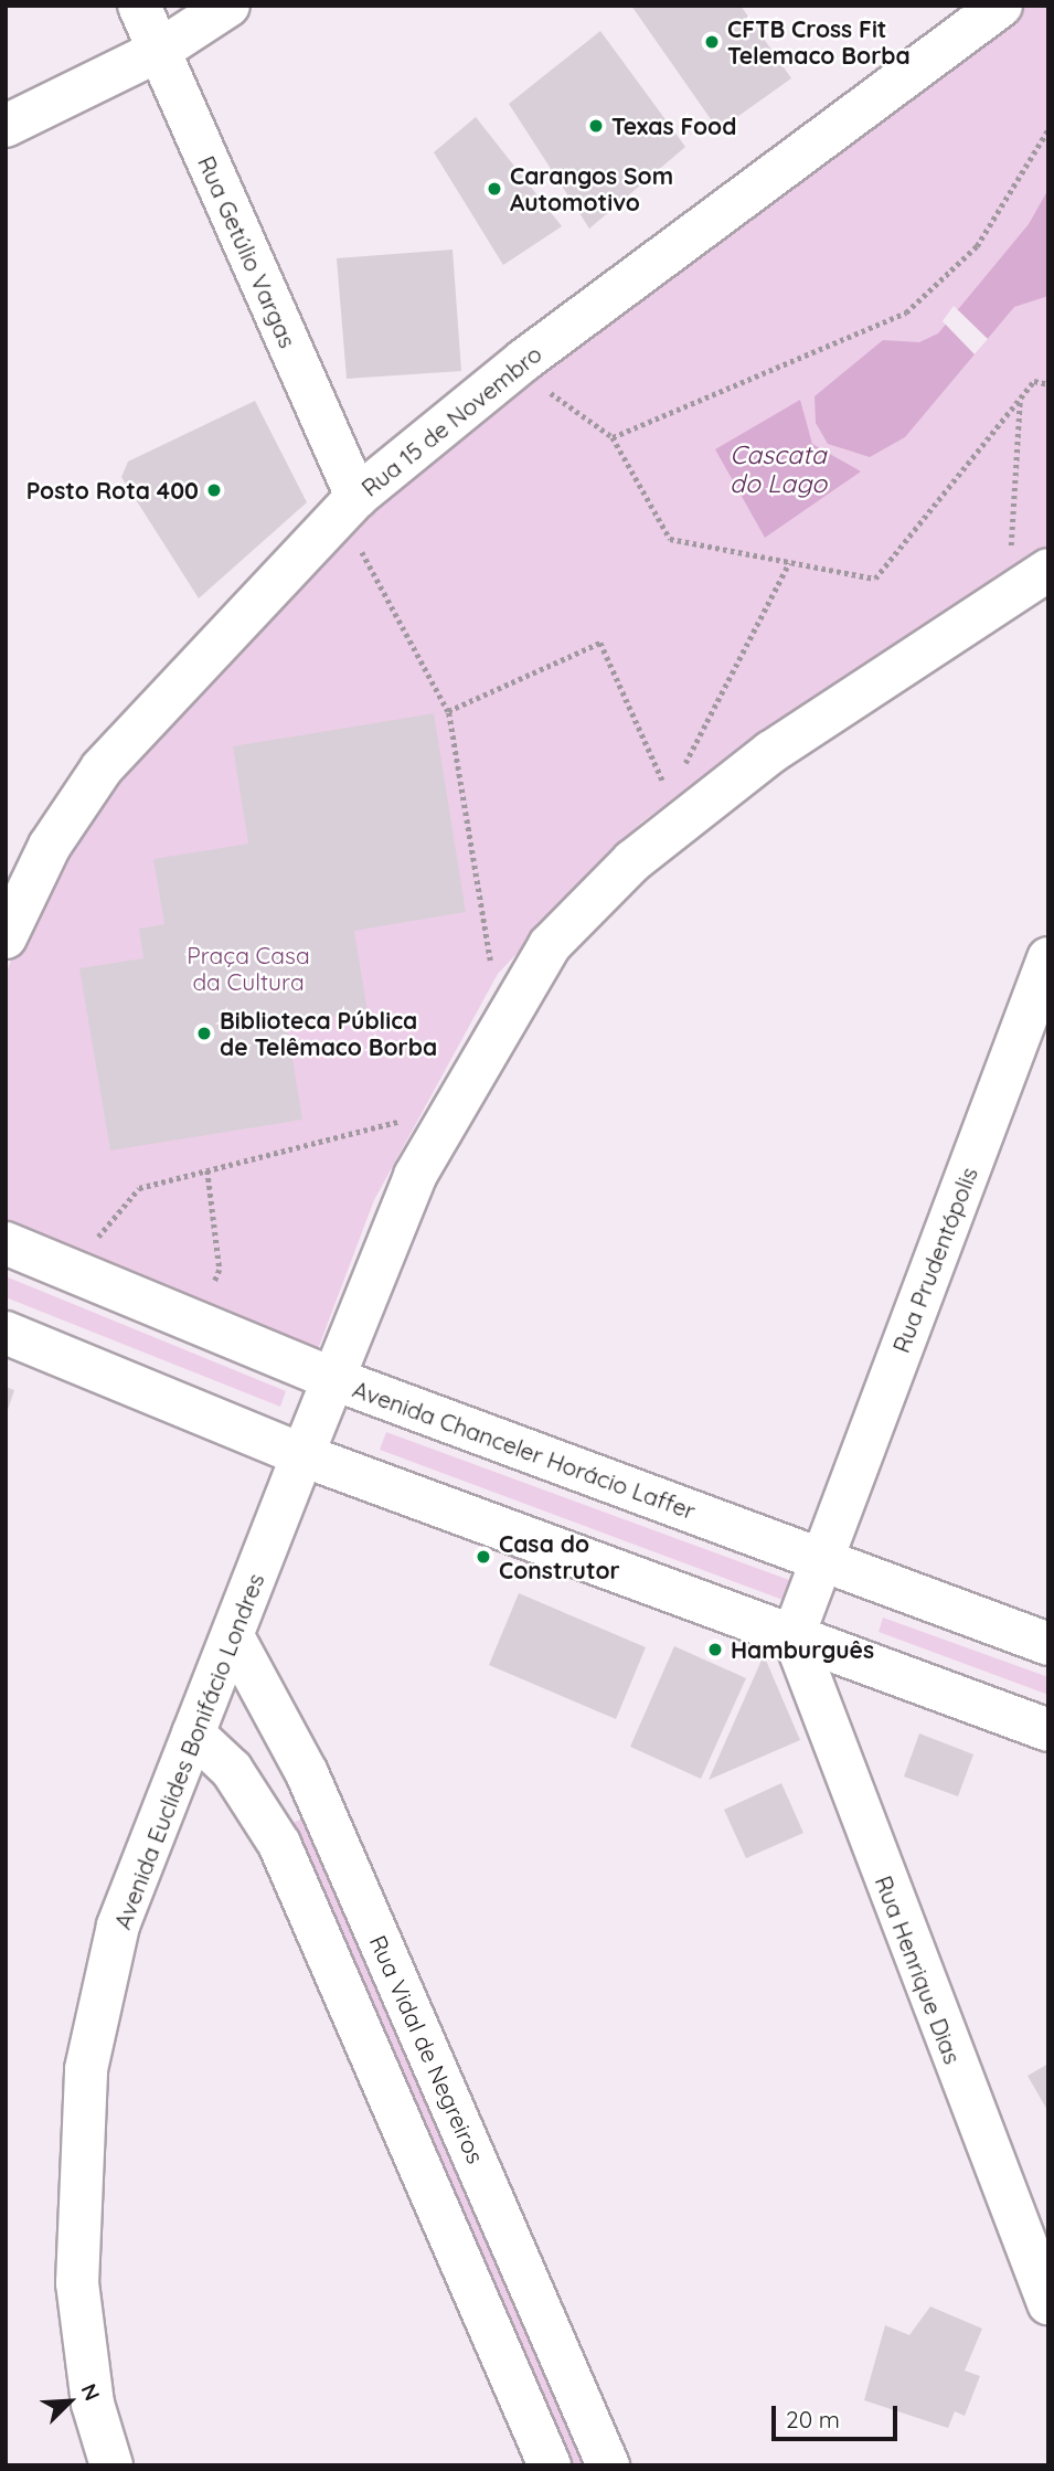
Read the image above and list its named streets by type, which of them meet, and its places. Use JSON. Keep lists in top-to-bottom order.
{
  "streets": {
    "street": [
      "Rua Getúlio Vargas",
      "Rua 15 de Novembro",
      "Rua Prudentópolis",
      "Avenida Chanceler Horácio Laffer",
      "Avenida Euclides Bonifácio Londres",
      "Rua Henrique Dias",
      "Rua Vidal de Negreiros"
    ]
  },
  "crossings": [
    ["Rua Getúlio Vargas", "Rua 15 de Novembro"],
    ["Rua Prudentópolis", "Avenida Chanceler Horácio Laffer"],
    ["Rua Prudentópolis", "Rua Henrique Dias"],
    ["Avenida Chanceler Horácio Laffer", "Avenida Euclides Bonifácio Londres"],
    ["Avenida Euclides Bonifácio Londres", "Rua Vidal de Negreiros"]
  ],
  "water": ["Cascata do Lago"],
  "parks": ["Praça Casa da Cultura"],
  "places": [
    "CFTB Cross Fit Telemaco Borba",
    "Texas Food",
    "Carangos Som Automotivo",
    "Posto Rota 400",
    "Biblioteca Pública de Telêmaco Borba",
    "Casa do Construtor",
    "Hamburguês"
  ],
  "scale_bar": "20 m",
  "north": "top right"
}
